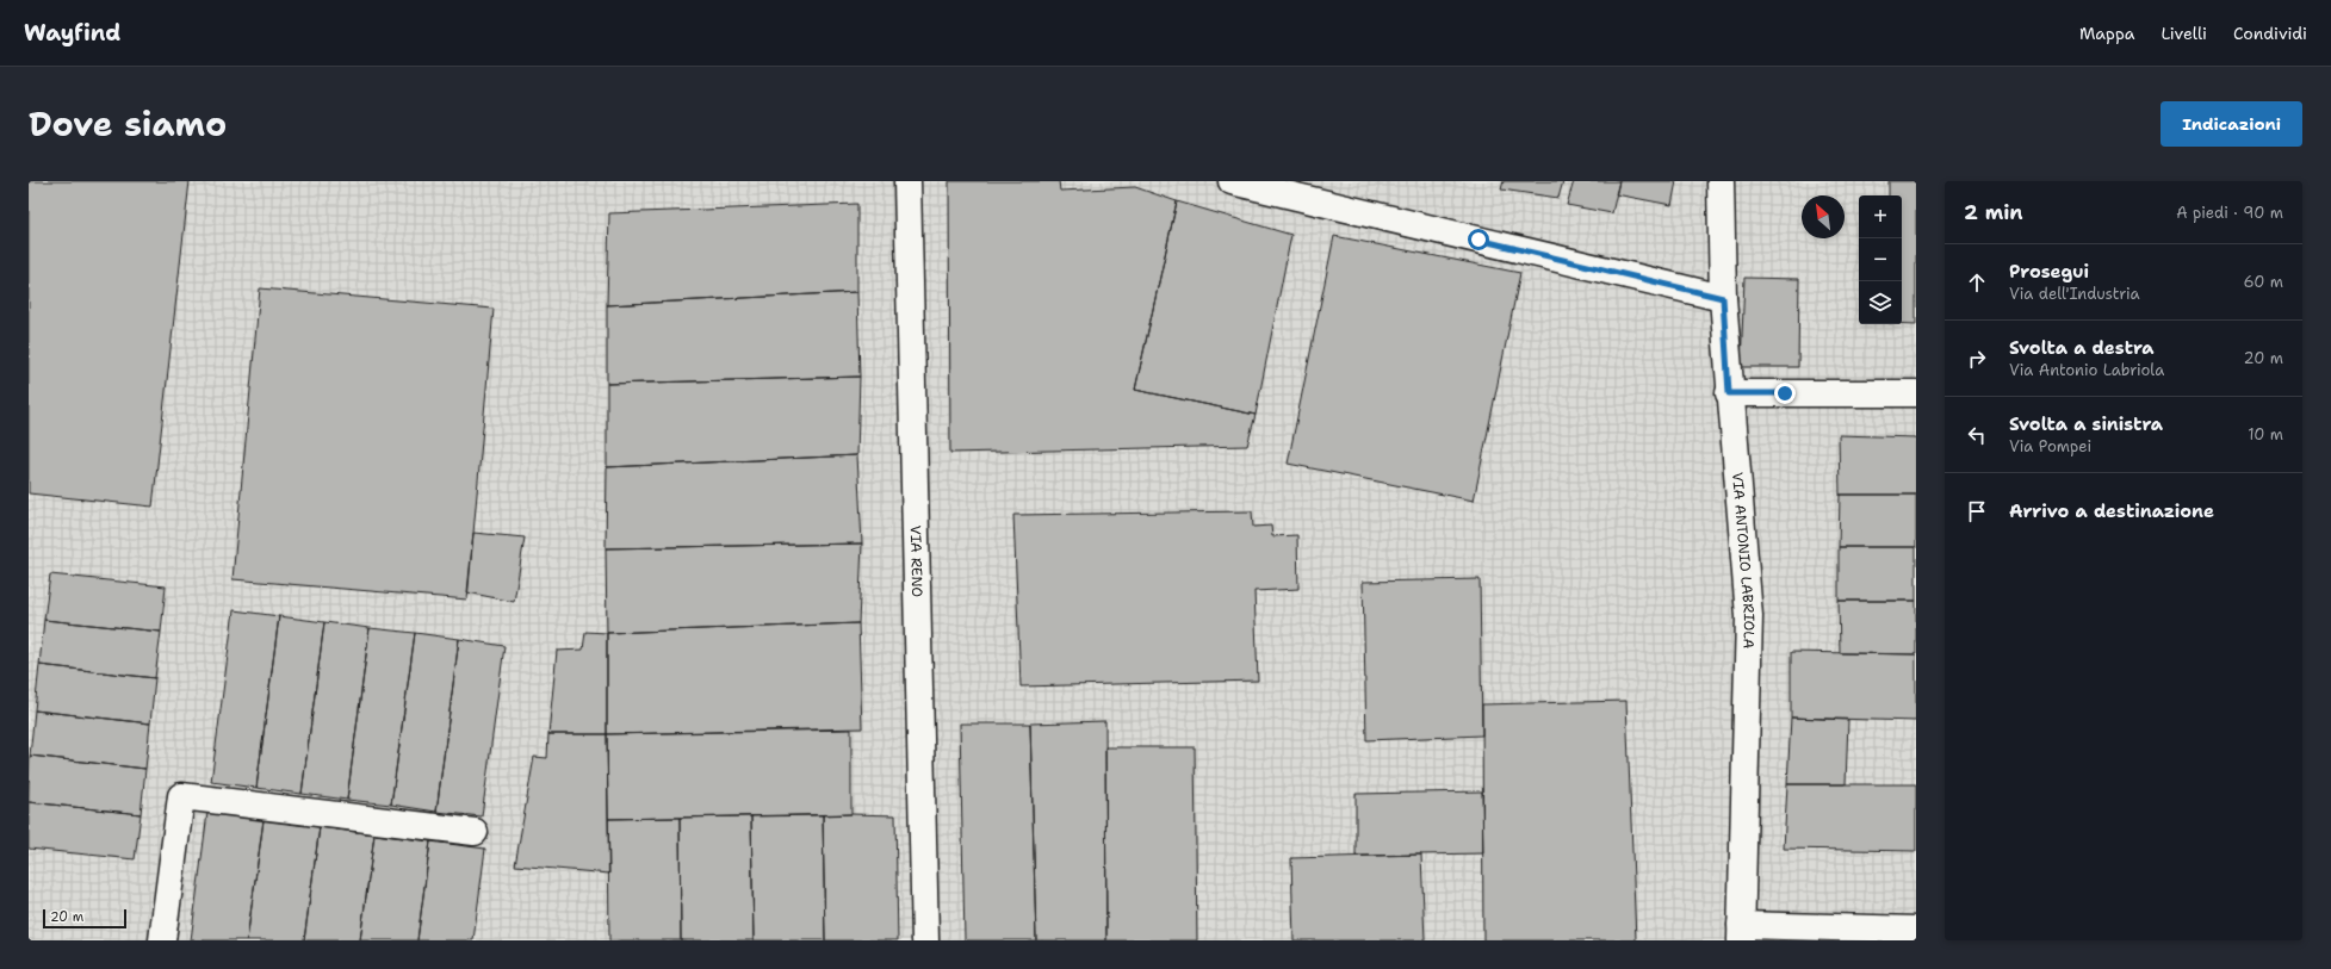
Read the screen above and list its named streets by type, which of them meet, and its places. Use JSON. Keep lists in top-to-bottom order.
{
  "streets": {
    "street": ["VIA ANTONIO LABRIOLA", "VIA RENO"]
  },
  "scale_bar": "20 m",
  "north": "top left",
  "page": {
    "header": "Wayfind",
    "nav": ["Mappa", "Livelli", "Condividi"],
    "title": "Dove siamo",
    "buttons": "Indicazioni",
    "heading": ["2 min", "A piedi · 90 m"],
    "map_buttons": ["+", "−"],
    "list": [
      ["Prosegui", "Via dell'Industria", "60 m"],
      ["Svolta a destra", "Via Antonio Labriola", "20 m"],
      ["Svolta a sinistra", "Via Pompei", "10 m"],
      "Arrivo a destinazione"
    ],
    "scale": "20 m"
  }
}
